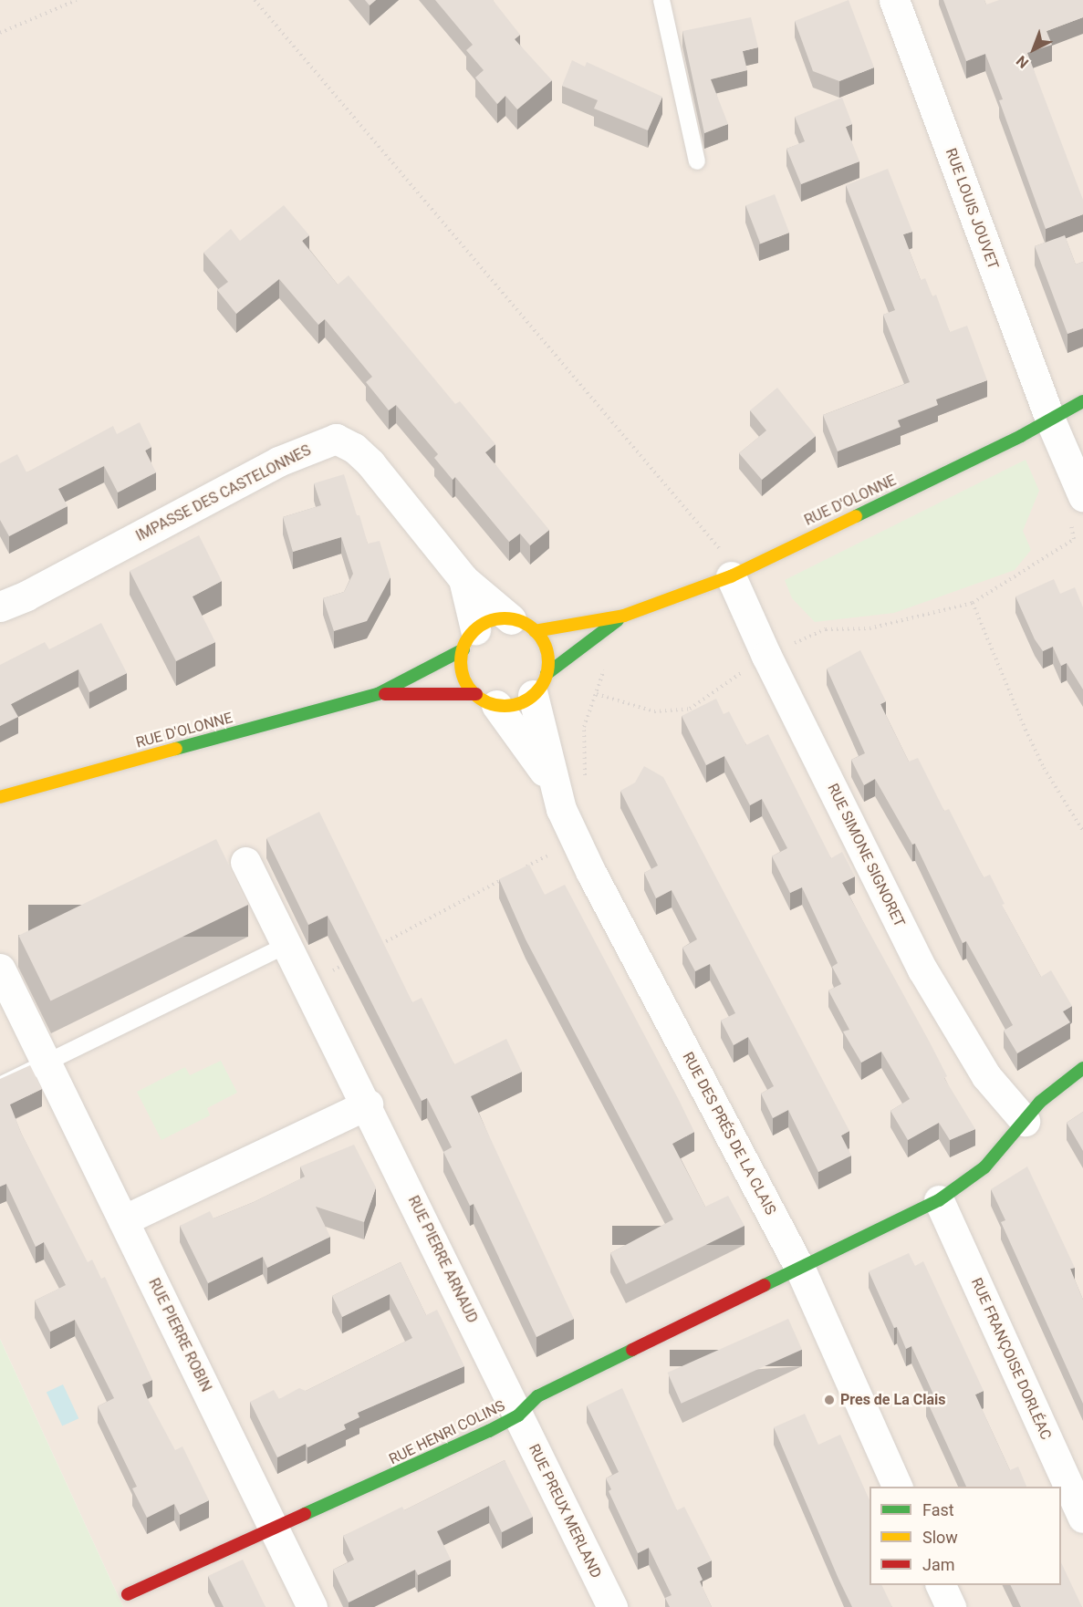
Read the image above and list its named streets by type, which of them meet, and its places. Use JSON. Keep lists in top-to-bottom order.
{
  "streets": {
    "street": [
      "RUE LOUIS JOUVET",
      "IMPASSE DES CASTELONNES",
      "RUE D'OLONNE",
      "RUE SIMONE SIGNORET",
      "RUE DES PRÉS DE LA CLAIS",
      "RUE PIERRE ARNAUD",
      "RUE PIERRE ROBIN",
      "RUE FRANÇOISE DORLÉAC",
      "RUE HENRI COLINS",
      "RUE PREUX MERLAND"
    ]
  },
  "crossings": [
    ["RUE LOUIS JOUVET", "RUE D'OLONNE"],
    ["IMPASSE DES CASTELONNES", "RUE D'OLONNE"],
    ["IMPASSE DES CASTELONNES", "RUE DES PRÉS DE LA CLAIS"],
    ["RUE D'OLONNE", "RUE SIMONE SIGNORET"],
    ["RUE D'OLONNE", "RUE DES PRÉS DE LA CLAIS"],
    ["RUE SIMONE SIGNORET", "RUE HENRI COLINS"],
    ["RUE DES PRÉS DE LA CLAIS", "RUE HENRI COLINS"],
    ["RUE PIERRE ARNAUD", "RUE HENRI COLINS"],
    ["RUE PIERRE ARNAUD", "RUE PREUX MERLAND"],
    ["RUE PIERRE ROBIN", "RUE HENRI COLINS"],
    ["RUE FRANÇOISE DORLÉAC", "RUE HENRI COLINS"],
    ["RUE HENRI COLINS", "RUE PREUX MERLAND"]
  ],
  "places": ["Pres de La Clais"],
  "legend": ["Fast", "Slow", "Jam"],
  "north": "bottom left"
}
